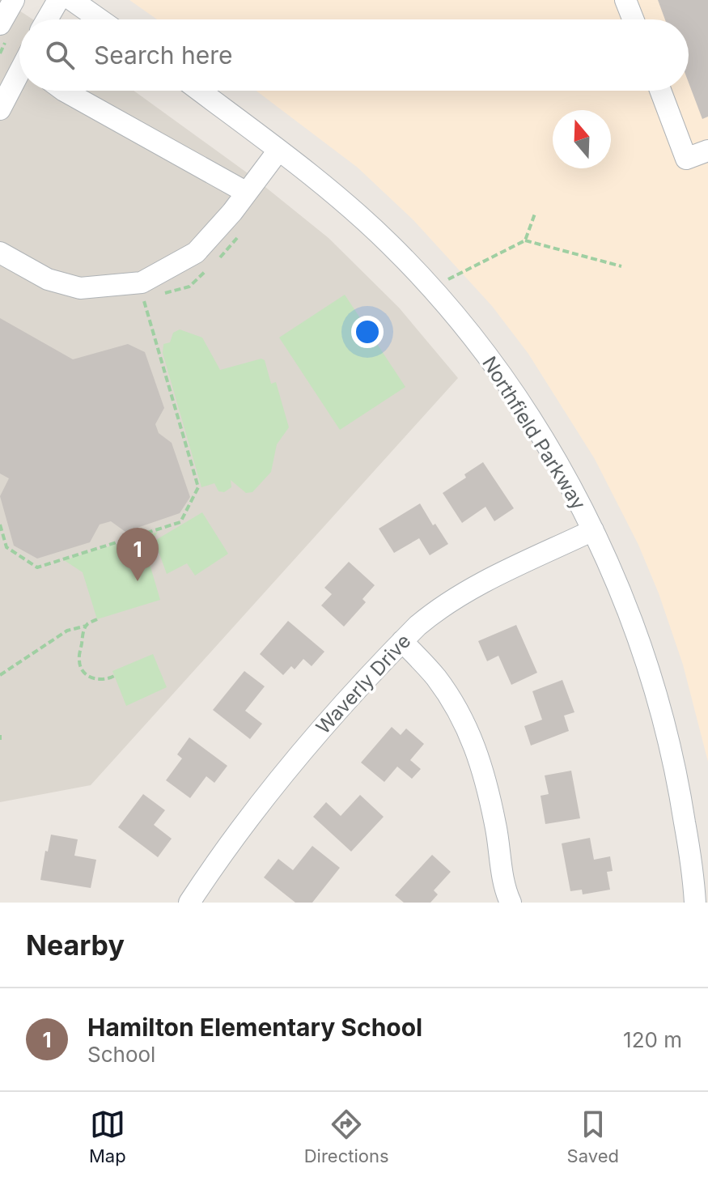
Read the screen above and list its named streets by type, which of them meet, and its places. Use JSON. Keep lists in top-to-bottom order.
{
  "streets": {
    "street": ["Northfield Parkway", "Waverly Drive"]
  },
  "crossings": [
    ["Northfield Parkway", "Waverly Drive"]
  ],
  "north": "top",
  "page": {
    "search": "Search here",
    "pins": "1",
    "heading": "Nearby",
    "list": [
      {
        "mark": "1",
        "name": "Hamilton Elementary School",
        "note": "School",
        "value": "120 m"
      }
    ],
    "nav": ["Map", "Directions", "Saved"]
  }
}
